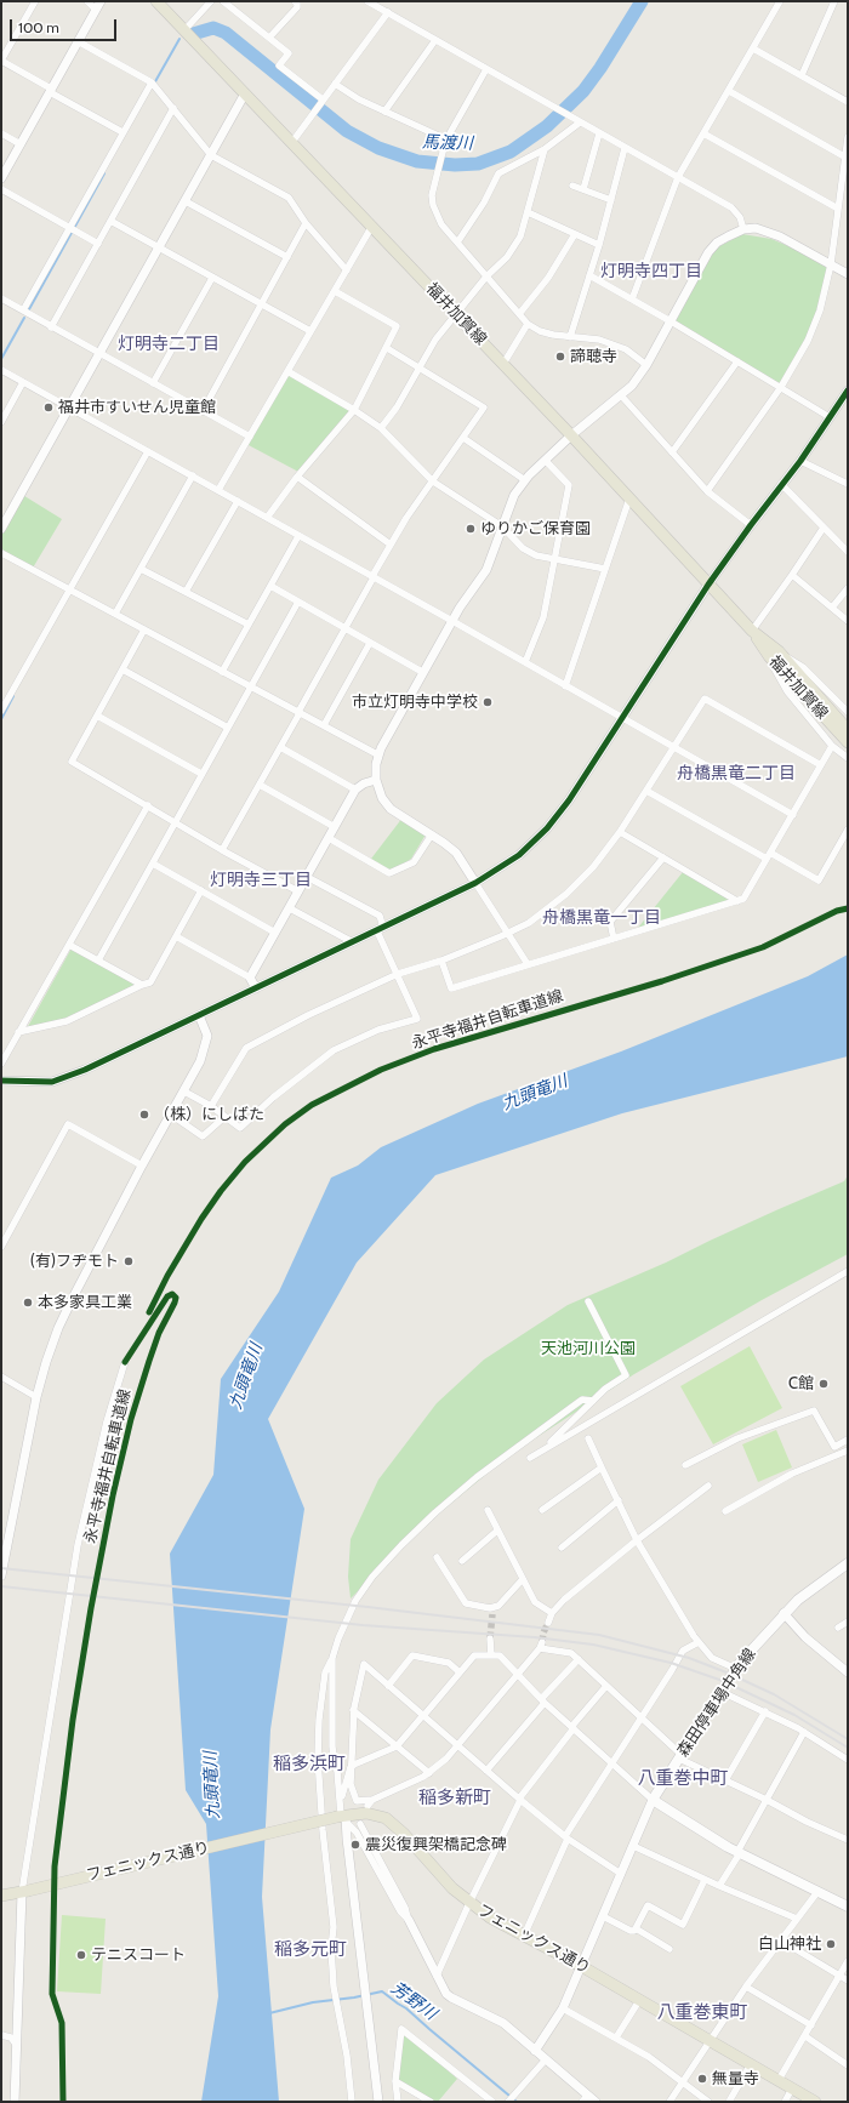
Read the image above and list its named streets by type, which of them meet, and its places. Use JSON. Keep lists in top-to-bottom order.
{
  "streets": {
    "main road": ["福井加賀線", "森田停車場中角線", "フェニックス通り"],
    "cycle path": ["永平寺福井自転車道線"]
  },
  "districts": [
    "灯明寺四丁目",
    "灯明寺二丁目",
    "舟橋黒竜二丁目",
    "灯明寺三丁目",
    "舟橋黒竜一丁目",
    "稲多浜町",
    "八重巻中町",
    "稲多新町",
    "稲多元町",
    "八重巻東町"
  ],
  "water": ["馬渡川", "九頭竜川", "芳野川"],
  "parks": ["天池河川公園"],
  "places": [
    "諦聴寺",
    "福井市すいせん児童館",
    "ゆりかご保育園",
    "市立灯明寺中学校",
    "（株）にしばた",
    "(有)フヂモト",
    "本多家具工業",
    "C館",
    "震災復興架橋記念碑",
    "白山神社",
    "テニスコート",
    "無量寺"
  ],
  "scale_bar": "100 m"
}
